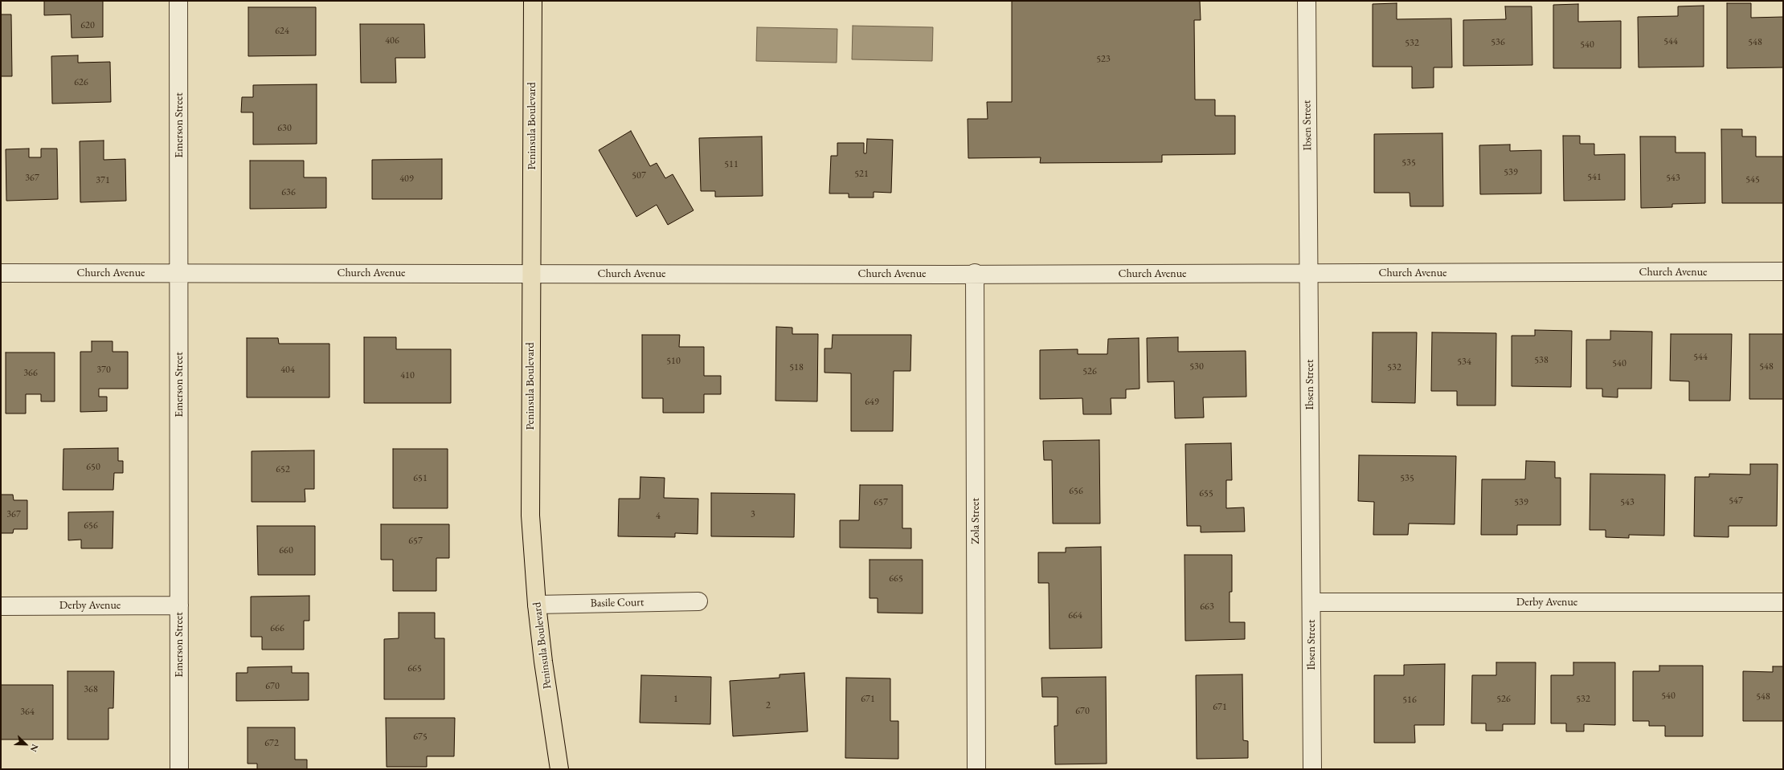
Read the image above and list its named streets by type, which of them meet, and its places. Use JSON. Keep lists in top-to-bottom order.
{
  "streets": {
    "main road": ["Peninsula Boulevard"],
    "street": [
      "Emerson Street",
      "Ibsen Street",
      "Church Avenue",
      "Zola Street",
      "Derby Avenue",
      "Basile Court"
    ]
  },
  "crossings": [
    ["Emerson Street", "Church Avenue"],
    ["Emerson Street", "Derby Avenue"],
    ["Ibsen Street", "Church Avenue"],
    ["Ibsen Street", "Derby Avenue"],
    ["Peninsula Boulevard", "Church Avenue"],
    ["Peninsula Boulevard", "Basile Court"],
    ["Church Avenue", "Zola Street"]
  ],
  "house_numbers": [
    "620",
    "624",
    "406",
    "544",
    "536",
    "548",
    "532",
    "540",
    "523",
    "626",
    "630",
    "535",
    "511",
    "539",
    "521",
    "507",
    "541",
    "367",
    "543",
    "409",
    "545",
    "371",
    "636",
    "544",
    "538",
    "510",
    "534",
    "540",
    "530",
    "548",
    "518",
    "532",
    "370",
    "404",
    "526",
    "366",
    "410",
    "649",
    "650",
    "652",
    "651",
    "535",
    "656",
    "655",
    "547",
    "657",
    "539",
    "543",
    "367",
    "3",
    "4",
    "656",
    "657",
    "660",
    "665",
    "663",
    "664",
    "666",
    "665",
    "670",
    "368",
    "540",
    "548",
    "1",
    "671",
    "526",
    "532",
    "516",
    "2",
    "671",
    "670",
    "364",
    "675",
    "672"
  ],
  "north": "bottom right"
}
